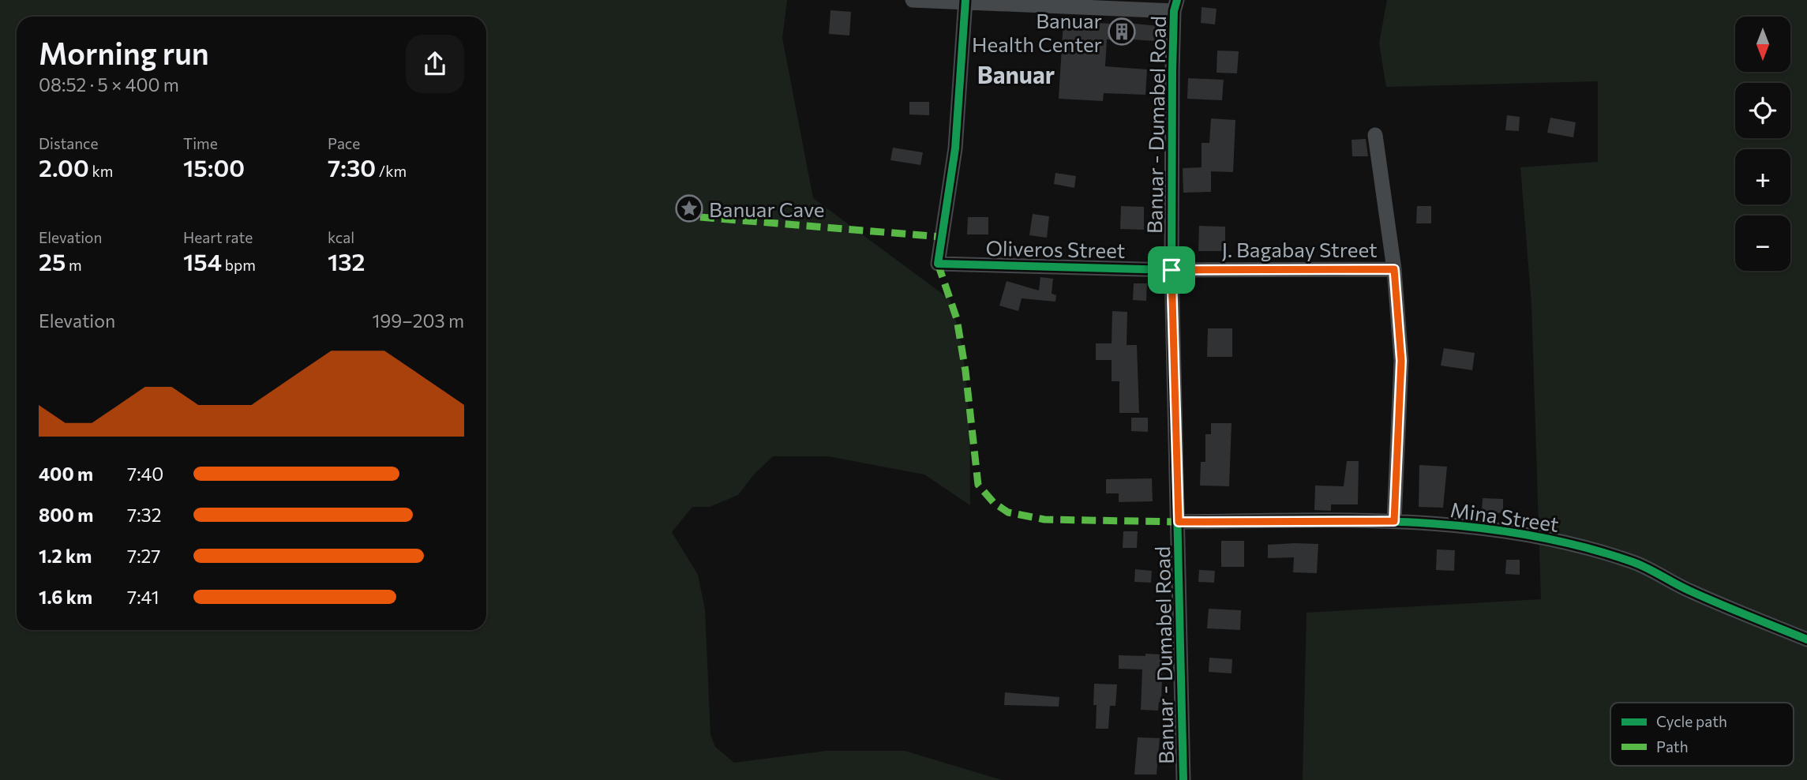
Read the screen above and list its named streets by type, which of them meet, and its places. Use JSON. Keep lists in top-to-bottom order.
{
  "streets": {
    "street": [
      "Banuar - Dumabel Road",
      "Oliveros Street",
      "J. Bagabay Street",
      "Mina Street"
    ]
  },
  "crossings": [
    ["Banuar - Dumabel Road", "Oliveros Street"],
    ["Banuar - Dumabel Road", "J. Bagabay Street"],
    ["Banuar - Dumabel Road", "Mina Street"],
    ["Oliveros Street", "J. Bagabay Street"]
  ],
  "districts": ["Banuar"],
  "places": {
    "building": ["Banuar Health Center"],
    "place": ["Banuar Cave"]
  },
  "legend": ["Cycle path", "Path"],
  "north": "bottom",
  "page": {
    "map_buttons": ["+", "−"],
    "heading": ["Morning run", "08:52 · 5 × 400 m"],
    "stats": [
      ["Distance", "2.00 km"],
      ["Time", "15:00"],
      ["Pace", "7:30 /km"],
      ["Elevation", "25 m"],
      ["Heart rate", "154 bpm"],
      ["kcal", "132"]
    ],
    "chart": ["Elevation", "199–203 m"],
    "list": [
      {
        "name": "400 m",
        "note": "7:40"
      },
      {
        "name": "800 m",
        "note": "7:32"
      },
      {
        "name": "1.2 km",
        "note": "7:27"
      },
      {
        "name": "1.6 km",
        "note": "7:41"
      }
    ]
  }
}
